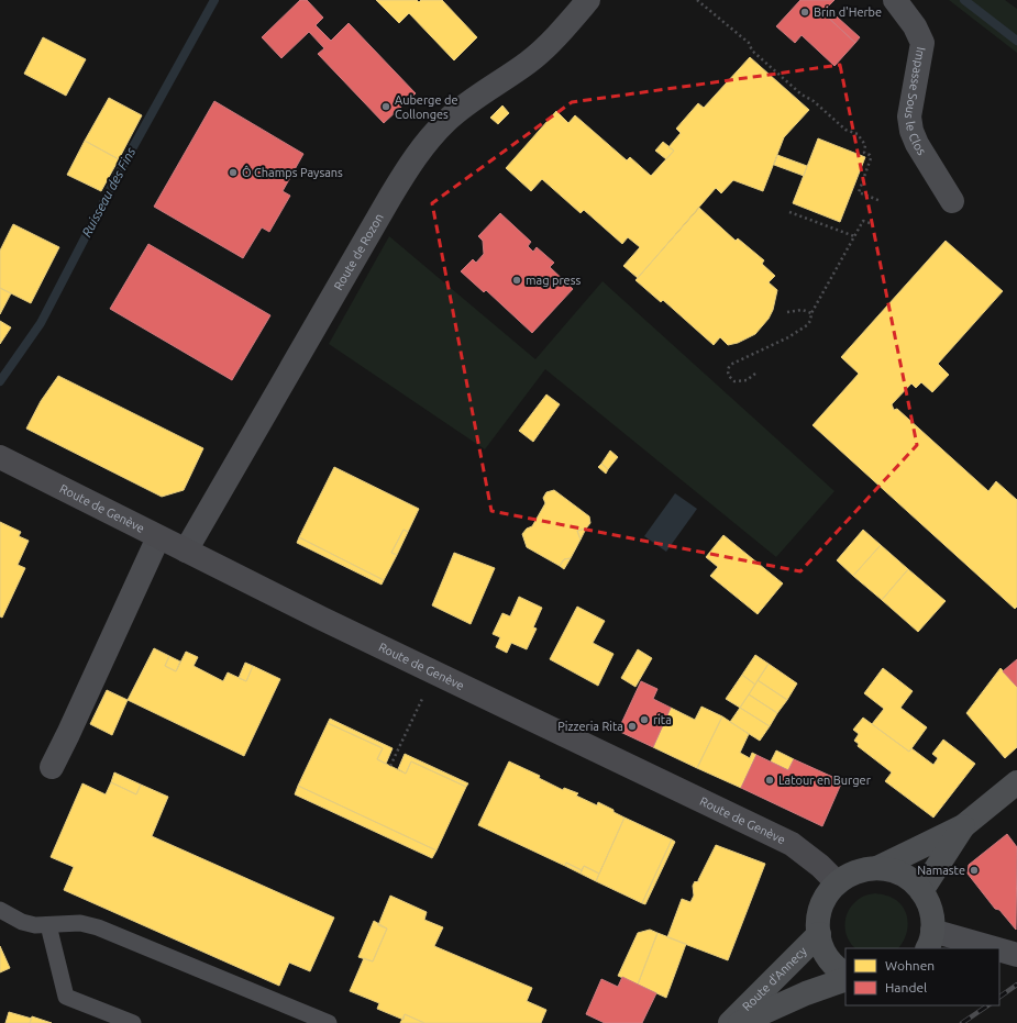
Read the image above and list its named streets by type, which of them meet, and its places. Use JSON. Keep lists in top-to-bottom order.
{
  "streets": {
    "main road": ["Route de Genève", "Route d'Annecy"],
    "street": ["Impasse Sous le Clos", "Route de Rozon"]
  },
  "crossings": [
    ["Route de Rozon", "Route de Genève"]
  ],
  "water": ["Ruisseau des Fins"],
  "places": [
    "Brin d'Herbe",
    "Auberge de Collonges",
    "Ô Champs Paysans",
    "mag press",
    "rita",
    "Pizzeria Rita",
    "Latour en Burger",
    "Namaste"
  ],
  "legend": ["Wohnen", "Handel"]
}
